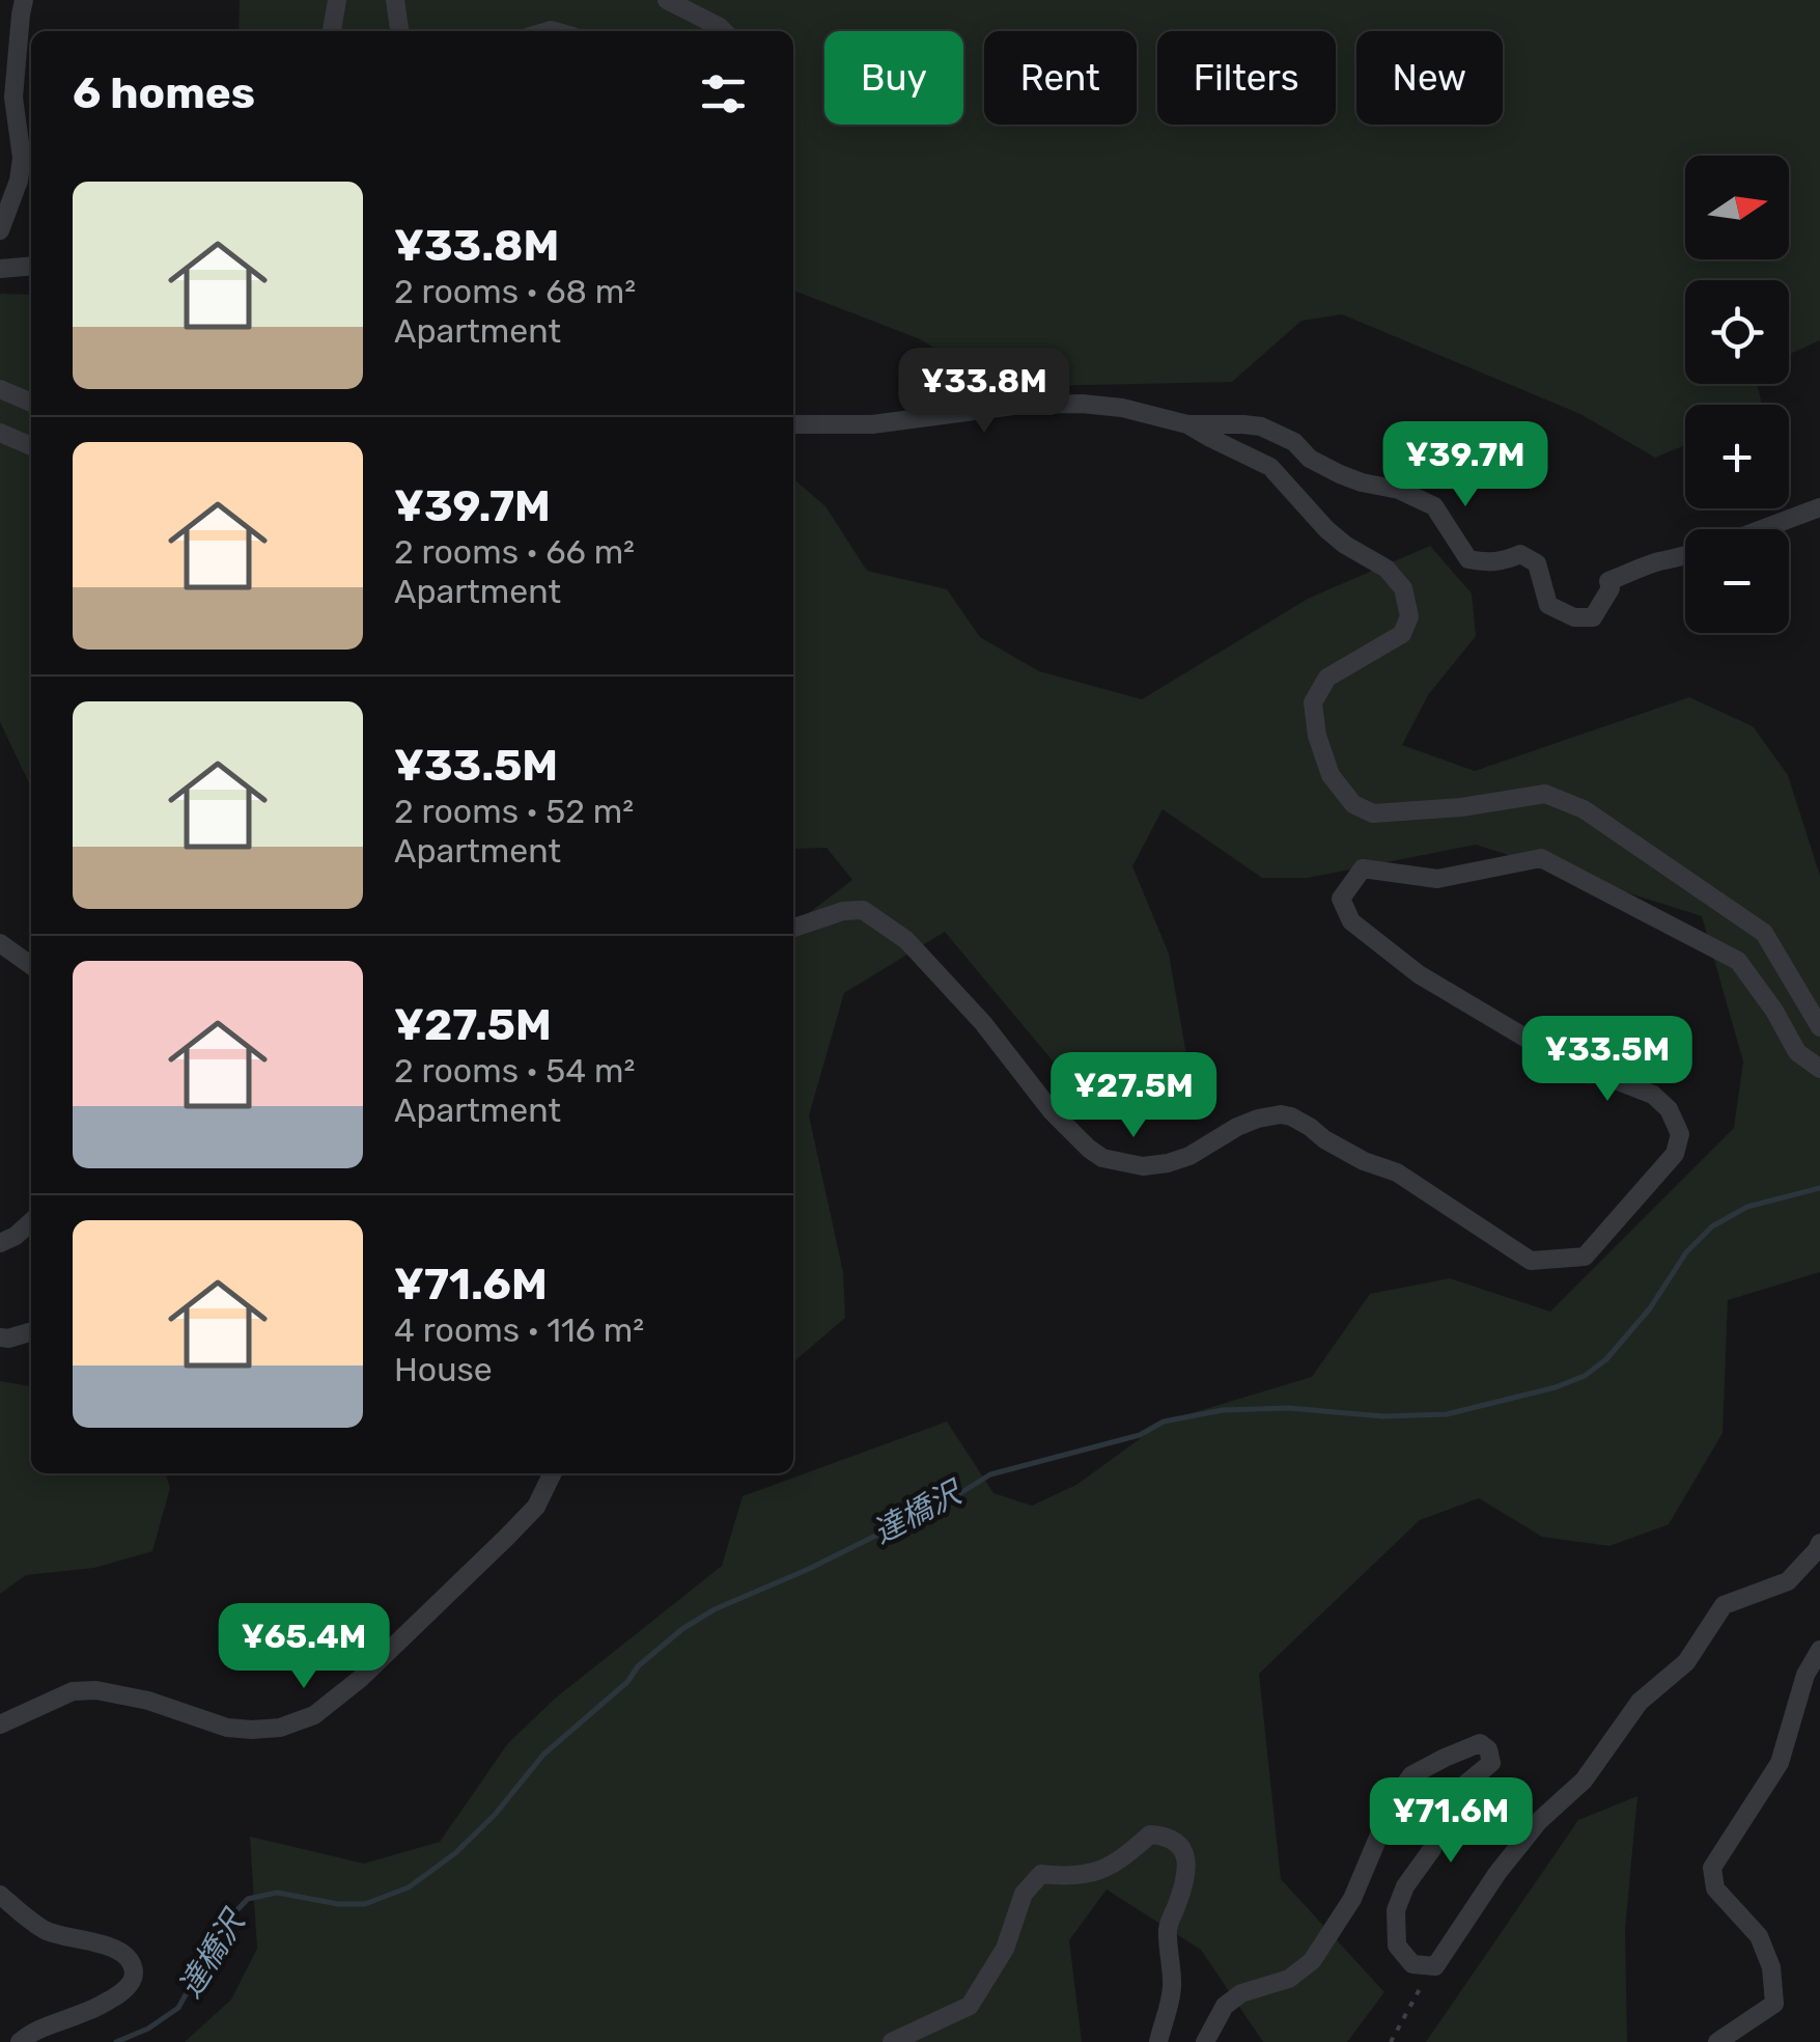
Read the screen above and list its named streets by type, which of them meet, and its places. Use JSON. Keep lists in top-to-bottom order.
{
  "water": ["達橋沢"],
  "north": "right",
  "page": {
    "chip": [
      "Buy",
      "Rent",
      "Filters",
      "New"
    ],
    "heading": "6 homes",
    "map_buttons": ["+", "−"],
    "list": [
      {
        "name": "¥33.8M",
        "note": "2 rooms · 68 m² · Apartment"
      },
      {
        "name": "¥39.7M",
        "note": "2 rooms · 66 m² · Apartment"
      },
      {
        "name": "¥33.5M",
        "note": "2 rooms · 52 m² · Apartment"
      },
      {
        "name": "¥27.5M",
        "note": "2 rooms · 54 m² · Apartment"
      },
      {
        "name": "¥71.6M",
        "note": "4 rooms · 116 m² · House"
      }
    ],
    "price": [
      "¥33.8M",
      "¥39.7M",
      "¥33.5M",
      "¥27.5M",
      "¥65.4M",
      "¥71.6M"
    ]
  }
}
